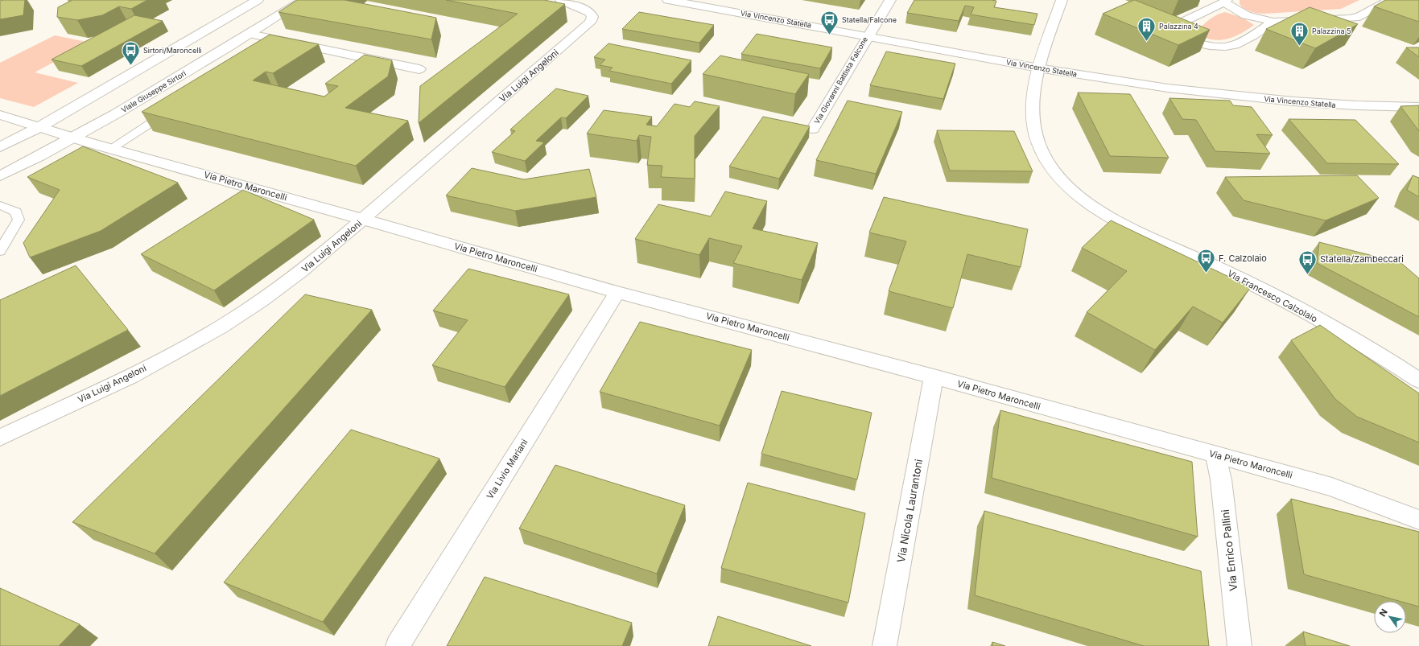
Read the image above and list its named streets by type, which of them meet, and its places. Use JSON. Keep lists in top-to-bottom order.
{
  "streets": {
    "street": [
      "Via Vincenzo Statella",
      "Via Luigi Angeloni",
      "Via Giovanni Battista Falcone",
      "Viale Giuseppe Sirtori",
      "Via Pietro Maroncelli",
      "Via Francesco Calzolaio",
      "Via Livio Mariani",
      "Via Nicola Laurantoni",
      "Via Enrico Pallini"
    ]
  },
  "crossings": [
    ["Via Vincenzo Statella", "Via Giovanni Battista Falcone"],
    ["Via Vincenzo Statella", "Via Francesco Calzolaio"],
    ["Via Luigi Angeloni", "Via Pietro Maroncelli"],
    ["Viale Giuseppe Sirtori", "Via Pietro Maroncelli"],
    ["Via Pietro Maroncelli", "Via Livio Mariani"],
    ["Via Pietro Maroncelli", "Via Nicola Laurantoni"],
    ["Via Pietro Maroncelli", "Via Enrico Pallini"]
  ],
  "places": {
    "bus stop": [
      "Statella/Falcone",
      "Sirtori/Maroncelli",
      "F. Calzolaio",
      "Statella/Zambeccari"
    ],
    "building": ["Palazzina 4", "Palazzina 5"]
  },
  "north": "top left"
}
